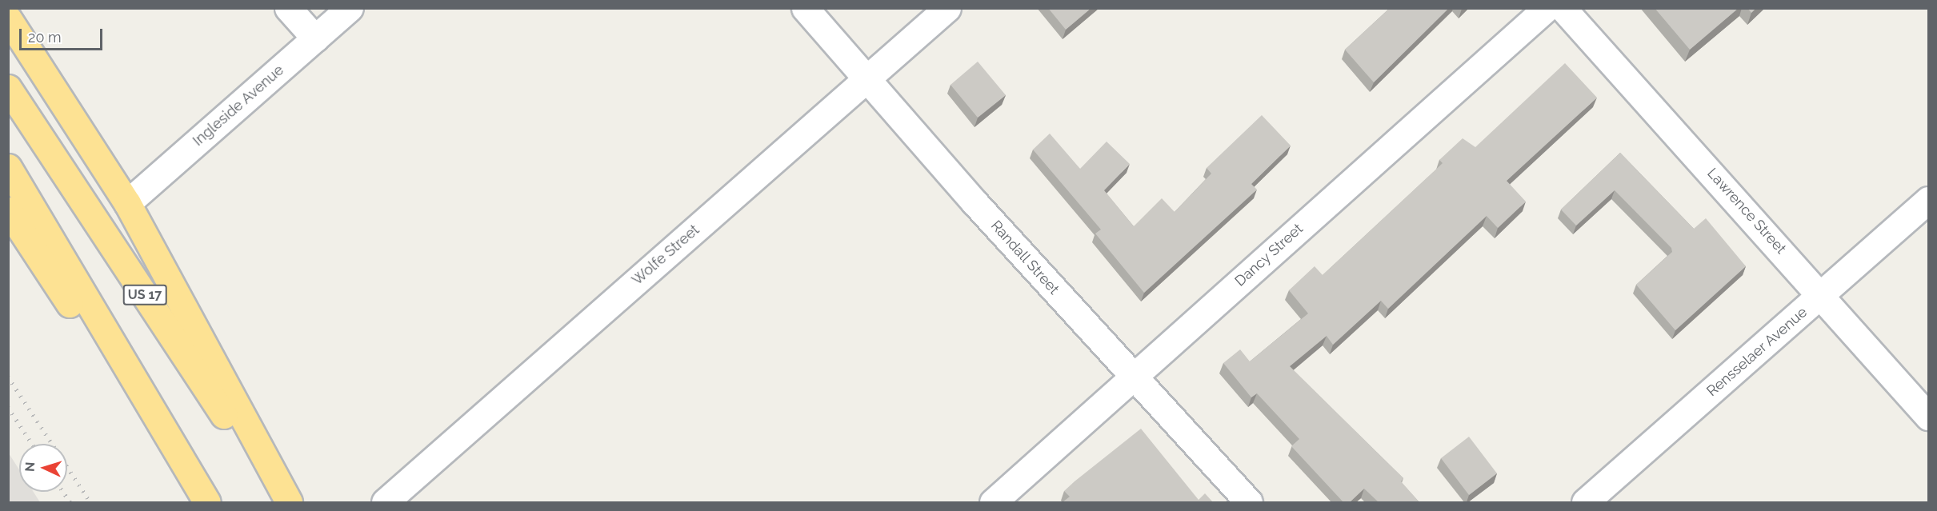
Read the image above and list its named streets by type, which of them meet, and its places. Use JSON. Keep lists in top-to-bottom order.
{
  "streets": {
    "highway": ["US 17"],
    "street": [
      "Ingleside Avenue",
      "Lawrence Street",
      "Wolfe Street",
      "Dancy Street",
      "Randall Street",
      "Rensselaer Avenue"
    ]
  },
  "crossings": [
    ["Lawrence Street", "Rensselaer Avenue"],
    ["Wolfe Street", "Randall Street"],
    ["Dancy Street", "Randall Street"]
  ],
  "scale_bar": "20 m",
  "north": "left"
}
